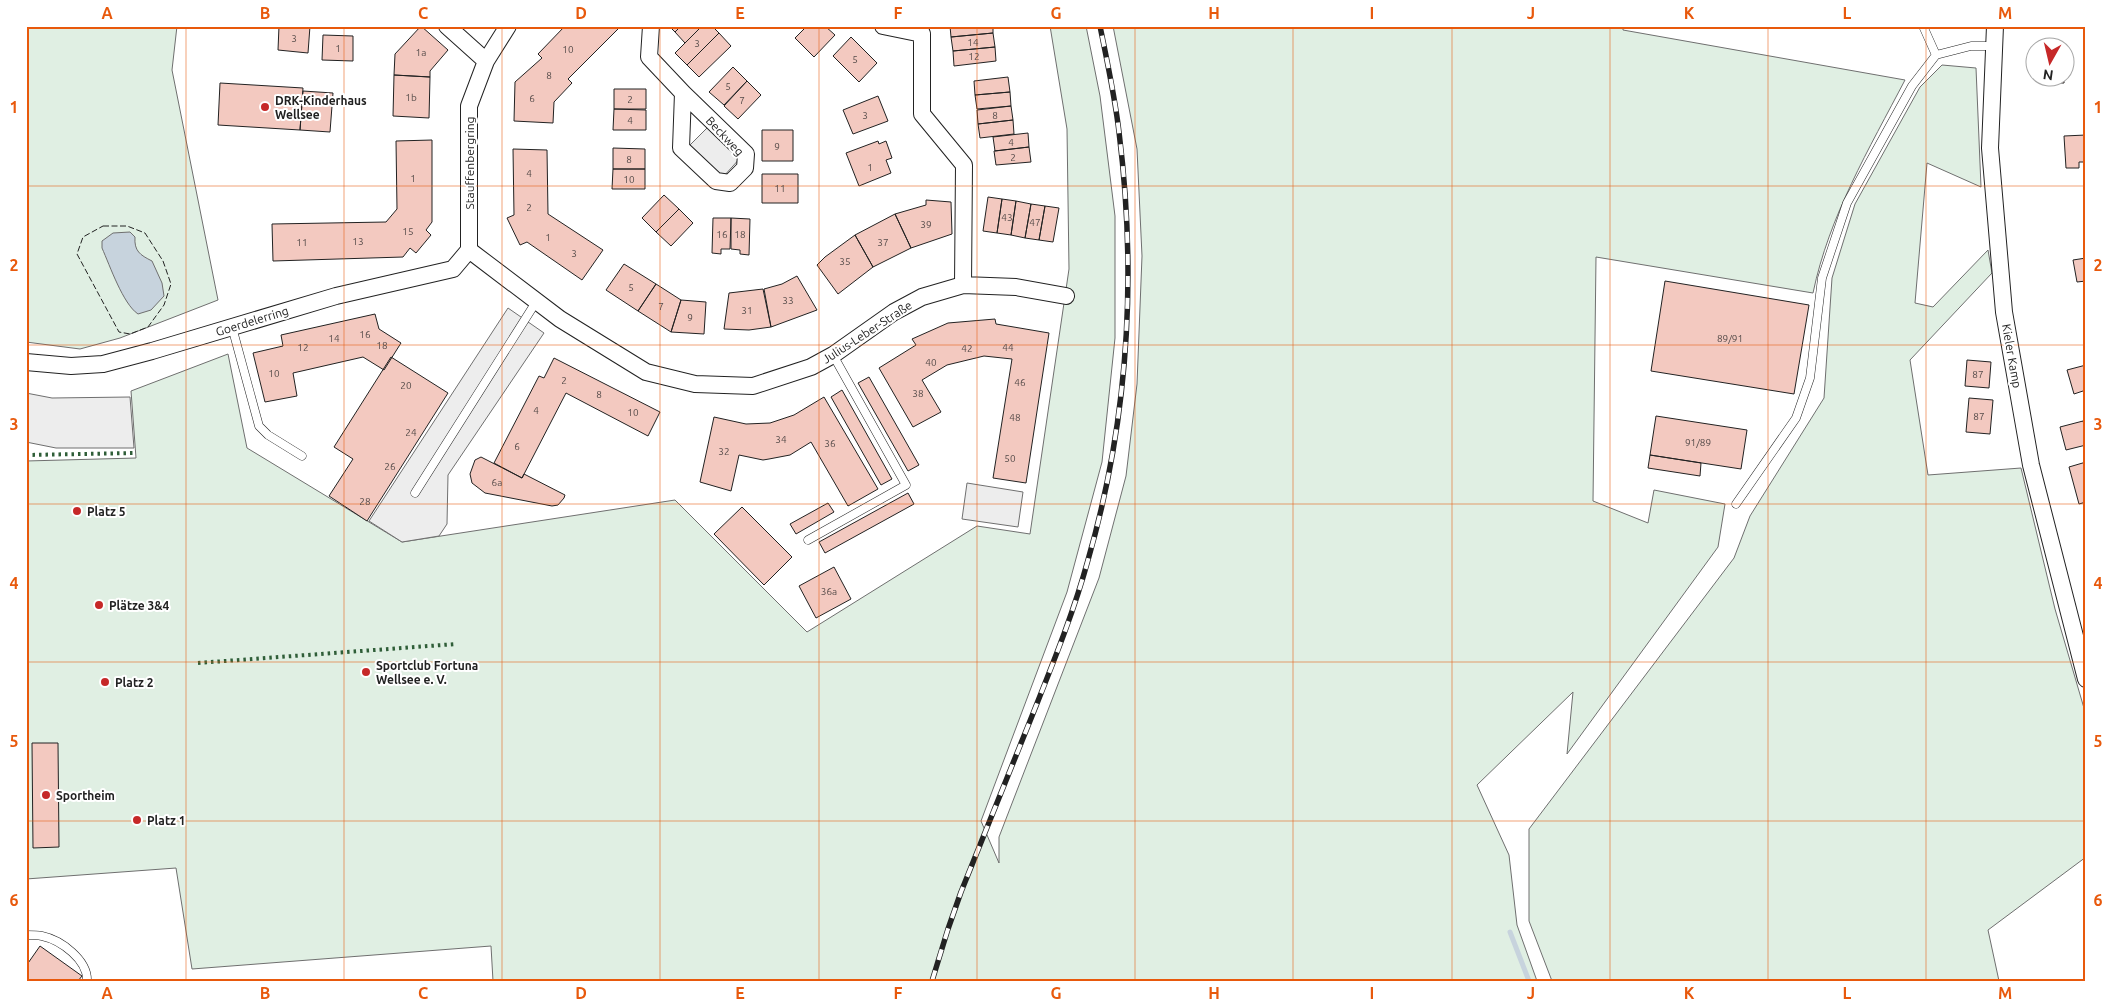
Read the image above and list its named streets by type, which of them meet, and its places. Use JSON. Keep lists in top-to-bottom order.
{
  "streets": {
    "street": [
      "Beckweg",
      "Stauffenbergring",
      "Goerdelerring",
      "Julius-Leber-Straße",
      "Kieler Kamp"
    ]
  },
  "crossings": [
    ["Stauffenbergring", "Goerdelerring"],
    ["Stauffenbergring", "Julius-Leber-Straße"],
    ["Goerdelerring", "Julius-Leber-Straße"]
  ],
  "places": [
    "DRK-Kinderhaus Wellsee",
    "Platz 5",
    "Plätze 3&4",
    "Sportclub Fortuna Wellsee e. V.",
    "Platz 2",
    "Sportheim",
    "Platz 1"
  ],
  "house_numbers": [
    "3",
    "14",
    "3",
    "1",
    "10",
    "1a",
    "12",
    "5",
    "8",
    "5",
    "1b",
    "6",
    "2",
    "7",
    "3",
    "8",
    "4",
    "4",
    "9",
    "2",
    "8",
    "1",
    "4",
    "1",
    "10",
    "11",
    "2",
    "43",
    "47",
    "39",
    "15",
    "16",
    "18",
    "1",
    "13",
    "11",
    "37",
    "3",
    "35",
    "5",
    "33",
    "7",
    "31",
    "9",
    "16",
    "14",
    "89/91",
    "18",
    "12",
    "44",
    "42",
    "40",
    "10",
    "87",
    "2",
    "46",
    "20",
    "38",
    "8",
    "4",
    "10",
    "87",
    "48",
    "24",
    "34",
    "91/89",
    "36",
    "6",
    "32",
    "50",
    "26",
    "6a",
    "28",
    "36a"
  ],
  "north": "bottom",
  "grid": {
    "columns": [
      "A",
      "B",
      "C",
      "D",
      "E",
      "F",
      "G",
      "H",
      "I",
      "J",
      "K",
      "L",
      "M"
    ],
    "rows": [
      "1",
      "2",
      "3",
      "4",
      "5",
      "6"
    ]
  }
}
